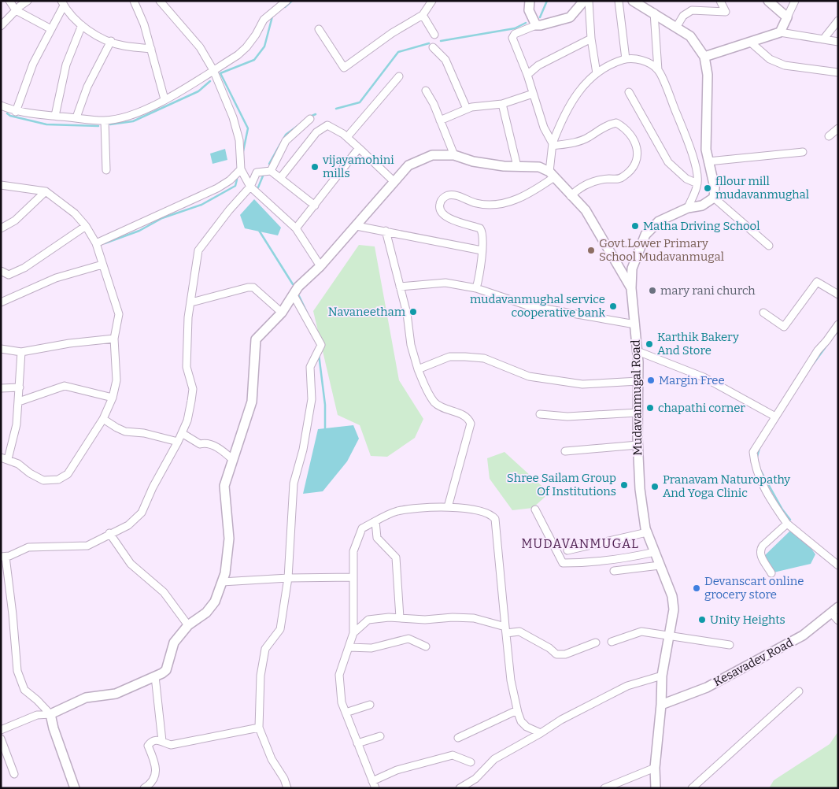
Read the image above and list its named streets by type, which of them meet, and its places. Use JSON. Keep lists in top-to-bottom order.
{
  "streets": {
    "street": ["Mudavanmugal Road", "Kesavadev Road"]
  },
  "crossings": [
    ["Mudavanmugal Road", "Kesavadev Road"]
  ],
  "districts": ["MUDAVANMUGAL"],
  "places": [
    "vijayamohini mills",
    "fllour mill mudavanmughal",
    "Matha Driving School",
    "Govt.Lower Primary School Mudavanmugal",
    "mary rani church",
    "mudavanmughal service cooperative bank",
    "Navaneetham",
    "Karthik Bakery And Store",
    "Margin Free",
    "chapathi corner",
    "Shree Sailam Group Of Institutions",
    "Pranavam Naturopathy And Yoga Clinic",
    "Devanscart online grocery store",
    "Unity Heights"
  ]
}
